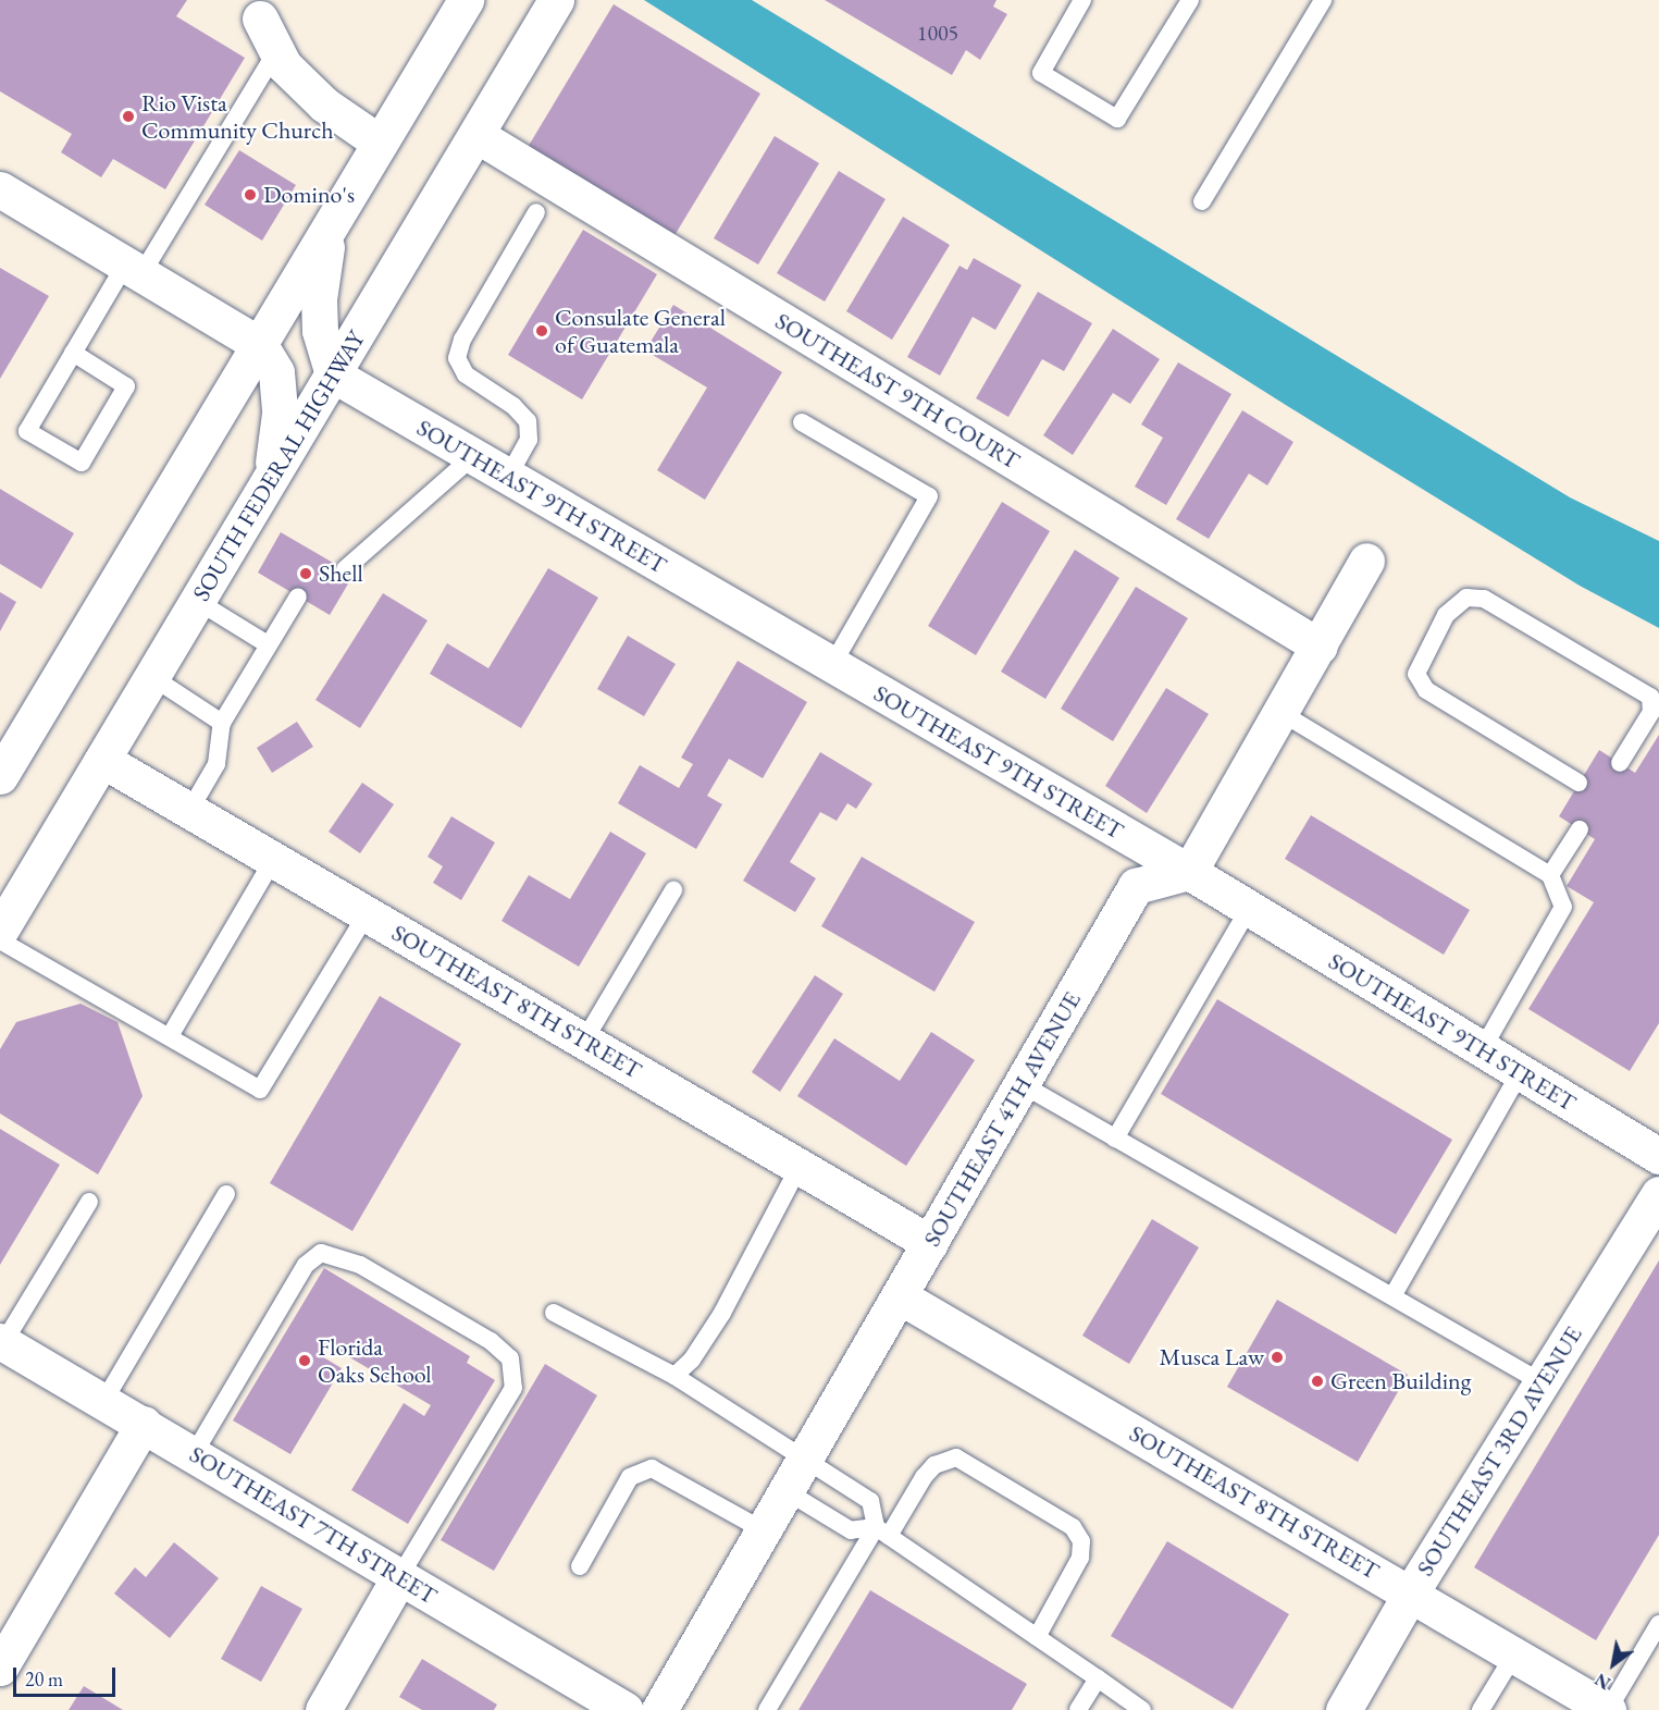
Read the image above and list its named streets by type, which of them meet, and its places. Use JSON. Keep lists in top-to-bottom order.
{
  "streets": {
    "street": [
      "SOUTHEAST 9TH COURT",
      "SOUTH FEDERAL HIGHWAY",
      "SOUTHEAST 9TH STREET",
      "SOUTHEAST 8TH STREET",
      "SOUTHEAST 4TH AVENUE",
      "SOUTHEAST 3RD AVENUE",
      "SOUTHEAST 7TH STREET"
    ]
  },
  "crossings": [
    ["SOUTHEAST 9TH COURT", "SOUTH FEDERAL HIGHWAY"],
    ["SOUTH FEDERAL HIGHWAY", "SOUTHEAST 9TH STREET"],
    ["SOUTH FEDERAL HIGHWAY", "SOUTHEAST 8TH STREET"],
    ["SOUTHEAST 9TH STREET", "SOUTHEAST 4TH AVENUE"],
    ["SOUTHEAST 8TH STREET", "SOUTHEAST 4TH AVENUE"],
    ["SOUTHEAST 8TH STREET", "SOUTHEAST 3RD AVENUE"]
  ],
  "places": [
    "Rio Vista Community Church",
    "Domino's",
    "Consulate General of Guatemala",
    "Shell",
    "Musca Law",
    "Florida Oaks School",
    "Green Building"
  ],
  "house_numbers": ["1005"],
  "scale_bar": "20 m",
  "north": "bottom left"
}
